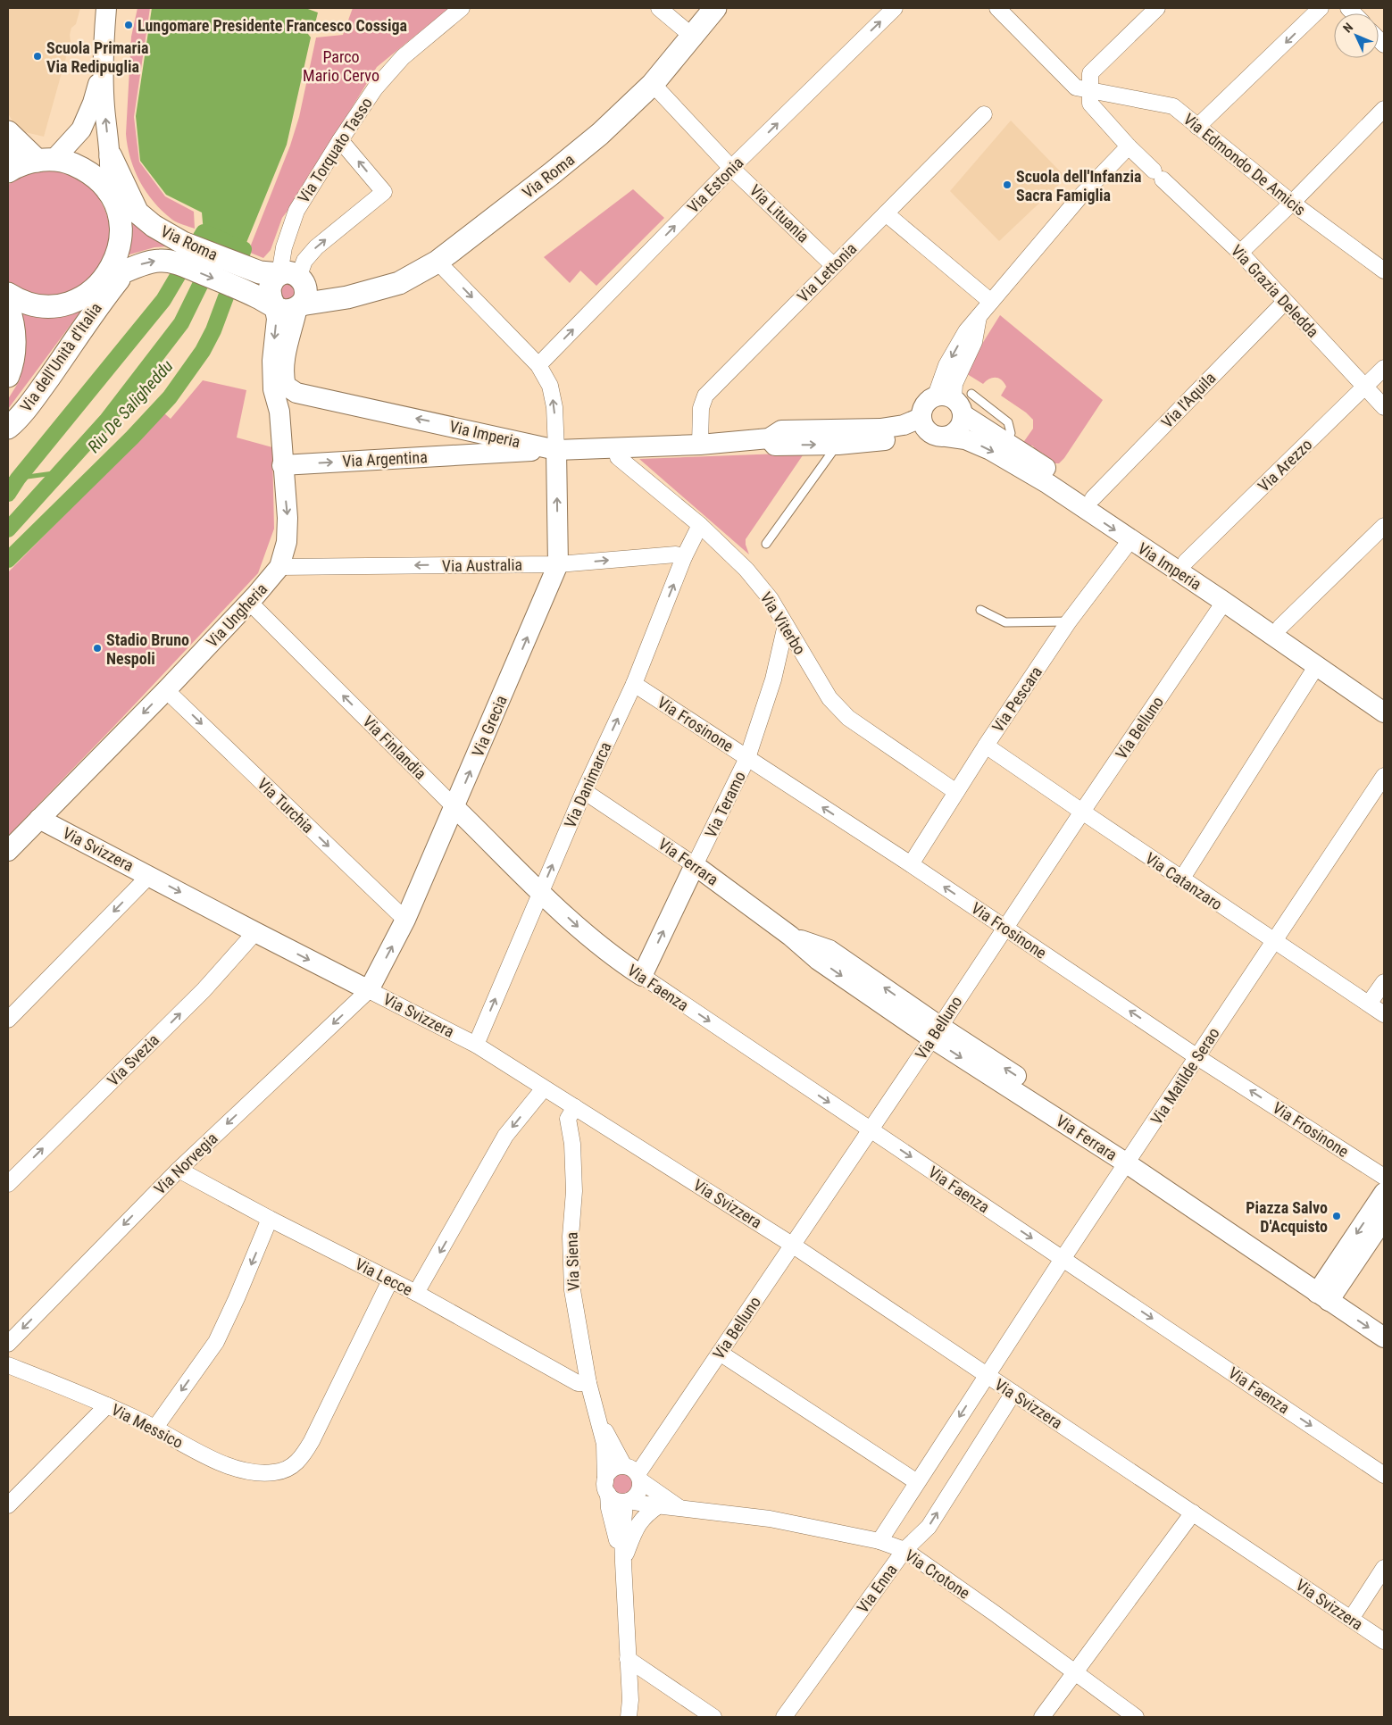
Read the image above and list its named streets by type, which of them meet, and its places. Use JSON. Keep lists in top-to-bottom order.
{
  "streets": {
    "main road": ["Via Roma", "Via dell'Unità d'Italia"],
    "street": [
      "Via Torquato Tasso",
      "Via Edmondo De Amicis",
      "Via Estonia",
      "Via Lituania",
      "Via Lettonia",
      "Via Grazia Deledda",
      "Via l'Aquila",
      "Via Imperia",
      "Via Argentina",
      "Via Arezzo",
      "Via Australia",
      "Via Ungheria",
      "Via Viterbo",
      "Via Pescara",
      "Via Frosinone",
      "Via Grecia",
      "Via Belluno",
      "Via Finlandia",
      "Via Danimarca",
      "Via Teramo",
      "Via Turchia",
      "Via Svizzera",
      "Via Ferrara",
      "Via Catanzaro",
      "Via Faenza",
      "Via Svezia",
      "Via Matilde Serao",
      "Via Norvegia",
      "Via Siena",
      "Via Lecce",
      "Via Messico",
      "Via Crotone",
      "Via Enna"
    ]
  },
  "crossings": [
    ["Via Torquato Tasso", "Via Roma"],
    ["Via Torquato Tasso", "Via Ungheria"],
    ["Via Edmondo De Amicis", "Via Grazia Deledda"],
    ["Via Roma", "Via Lituania"],
    ["Via Roma", "Via dell'Unità d'Italia"],
    ["Via Roma", "Via Ungheria"],
    ["Via Estonia", "Via Lituania"],
    ["Via Lituania", "Via Lettonia"],
    ["Via Grazia Deledda", "Via l'Aquila"],
    ["Via Grazia Deledda", "Via Arezzo"],
    ["Via l'Aquila", "Via Imperia"],
    ["Via Imperia", "Via Argentina"],
    ["Via Imperia", "Via Arezzo"],
    ["Via Imperia", "Via Pescara"],
    ["Via Imperia", "Via Belluno"],
    ["Via Argentina", "Via Ungheria"],
    ["Via Argentina", "Via Grecia"],
    ["Via Australia", "Via Ungheria"],
    ["Via Australia", "Via Grecia"],
    ["Via Australia", "Via Danimarca"],
    ["Via Ungheria", "Via Finlandia"],
    ["Via Ungheria", "Via Turchia"],
    ["Via Ungheria", "Via Svizzera"],
    ["Via Viterbo", "Via Pescara"],
    ["Via Viterbo", "Via Danimarca"],
    ["Via Viterbo", "Via Teramo"],
    ["Via Pescara", "Via Frosinone"],
    ["Via Pescara", "Via Catanzaro"],
    ["Via Frosinone", "Via Belluno"],
    ["Via Frosinone", "Via Danimarca"],
    ["Via Frosinone", "Via Teramo"],
    ["Via Frosinone", "Via Matilde Serao"],
    ["Via Grecia", "Via Finlandia"],
    ["Via Grecia", "Via Turchia"],
    ["Via Grecia", "Via Svizzera"],
    ["Via Grecia", "Via Norvegia"],
    ["Via Belluno", "Via Svizzera"],
    ["Via Belluno", "Via Ferrara"],
    ["Via Belluno", "Via Catanzaro"],
    ["Via Belluno", "Via Faenza"],
    ["Via Belluno", "Via Siena"],
    ["Via Belluno", "Via Crotone"],
    ["Via Finlandia", "Via Danimarca"],
    ["Via Finlandia", "Via Faenza"],
    ["Via Danimarca", "Via Svizzera"],
    ["Via Danimarca", "Via Ferrara"],
    ["Via Danimarca", "Via Faenza"],
    ["Via Teramo", "Via Ferrara"],
    ["Via Teramo", "Via Faenza"],
    ["Via Svizzera", "Via Svezia"],
    ["Via Svizzera", "Via Matilde Serao"],
    ["Via Svizzera", "Via Norvegia"],
    ["Via Svizzera", "Via Siena"],
    ["Via Svizzera", "Via Enna"],
    ["Via Ferrara", "Via Matilde Serao"],
    ["Via Catanzaro", "Via Matilde Serao"],
    ["Via Faenza", "Via Matilde Serao"],
    ["Via Matilde Serao", "Via Enna"],
    ["Via Norvegia", "Via Lecce"],
    ["Via Siena", "Via Lecce"],
    ["Via Siena", "Via Crotone"],
    ["Via Lecce", "Via Messico"],
    ["Via Crotone", "Via Enna"]
  ],
  "one_way": [
    "Via Estonia",
    "Via Argentina",
    "Via Ungheria",
    "Via Frosinone",
    "Via Grecia",
    "Via Finlandia",
    "Via Danimarca",
    "Via Turchia",
    "Via Faenza",
    "Via Norvegia"
  ],
  "water": ["Riu De Saligheddu"],
  "parks": ["Parco Mario Cervo"],
  "places": [
    "Lungomare Presidente Francesco Cossiga",
    "Scuola Primaria Via Redipuglia",
    "Scuola dell'Infanzia Sacra Famiglia",
    "Stadio Bruno Nespoli",
    "Piazza Salvo D'Acquisto"
  ],
  "north": "top left"
}
